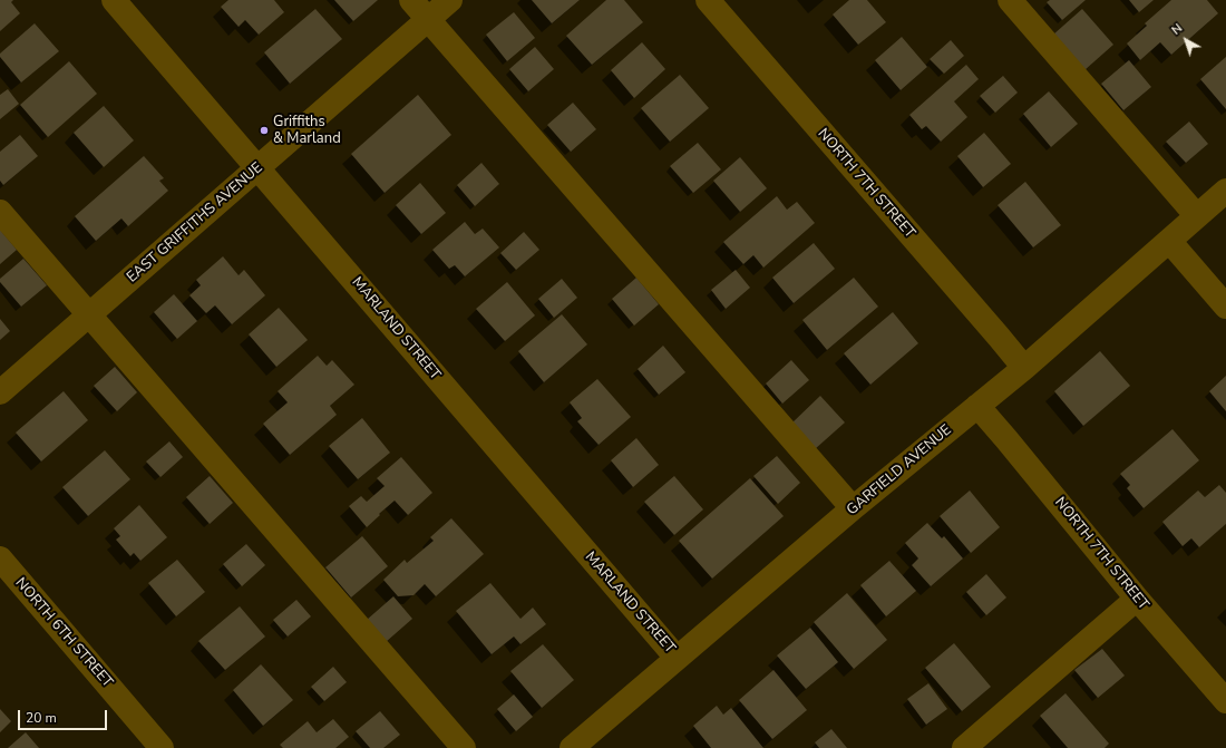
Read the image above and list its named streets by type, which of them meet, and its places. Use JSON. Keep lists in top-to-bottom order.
{
  "streets": {
    "street": [
      "NORTH 7TH STREET",
      "EAST GRIFFITHS AVENUE",
      "MARLAND STREET",
      "GARFIELD AVENUE",
      "NORTH 6TH STREET"
    ]
  },
  "crossings": [
    ["NORTH 7TH STREET", "GARFIELD AVENUE"],
    ["EAST GRIFFITHS AVENUE", "MARLAND STREET"],
    ["MARLAND STREET", "GARFIELD AVENUE"]
  ],
  "places": ["Griffiths & Marland"],
  "scale_bar": "20 m",
  "north": "top left"
}
